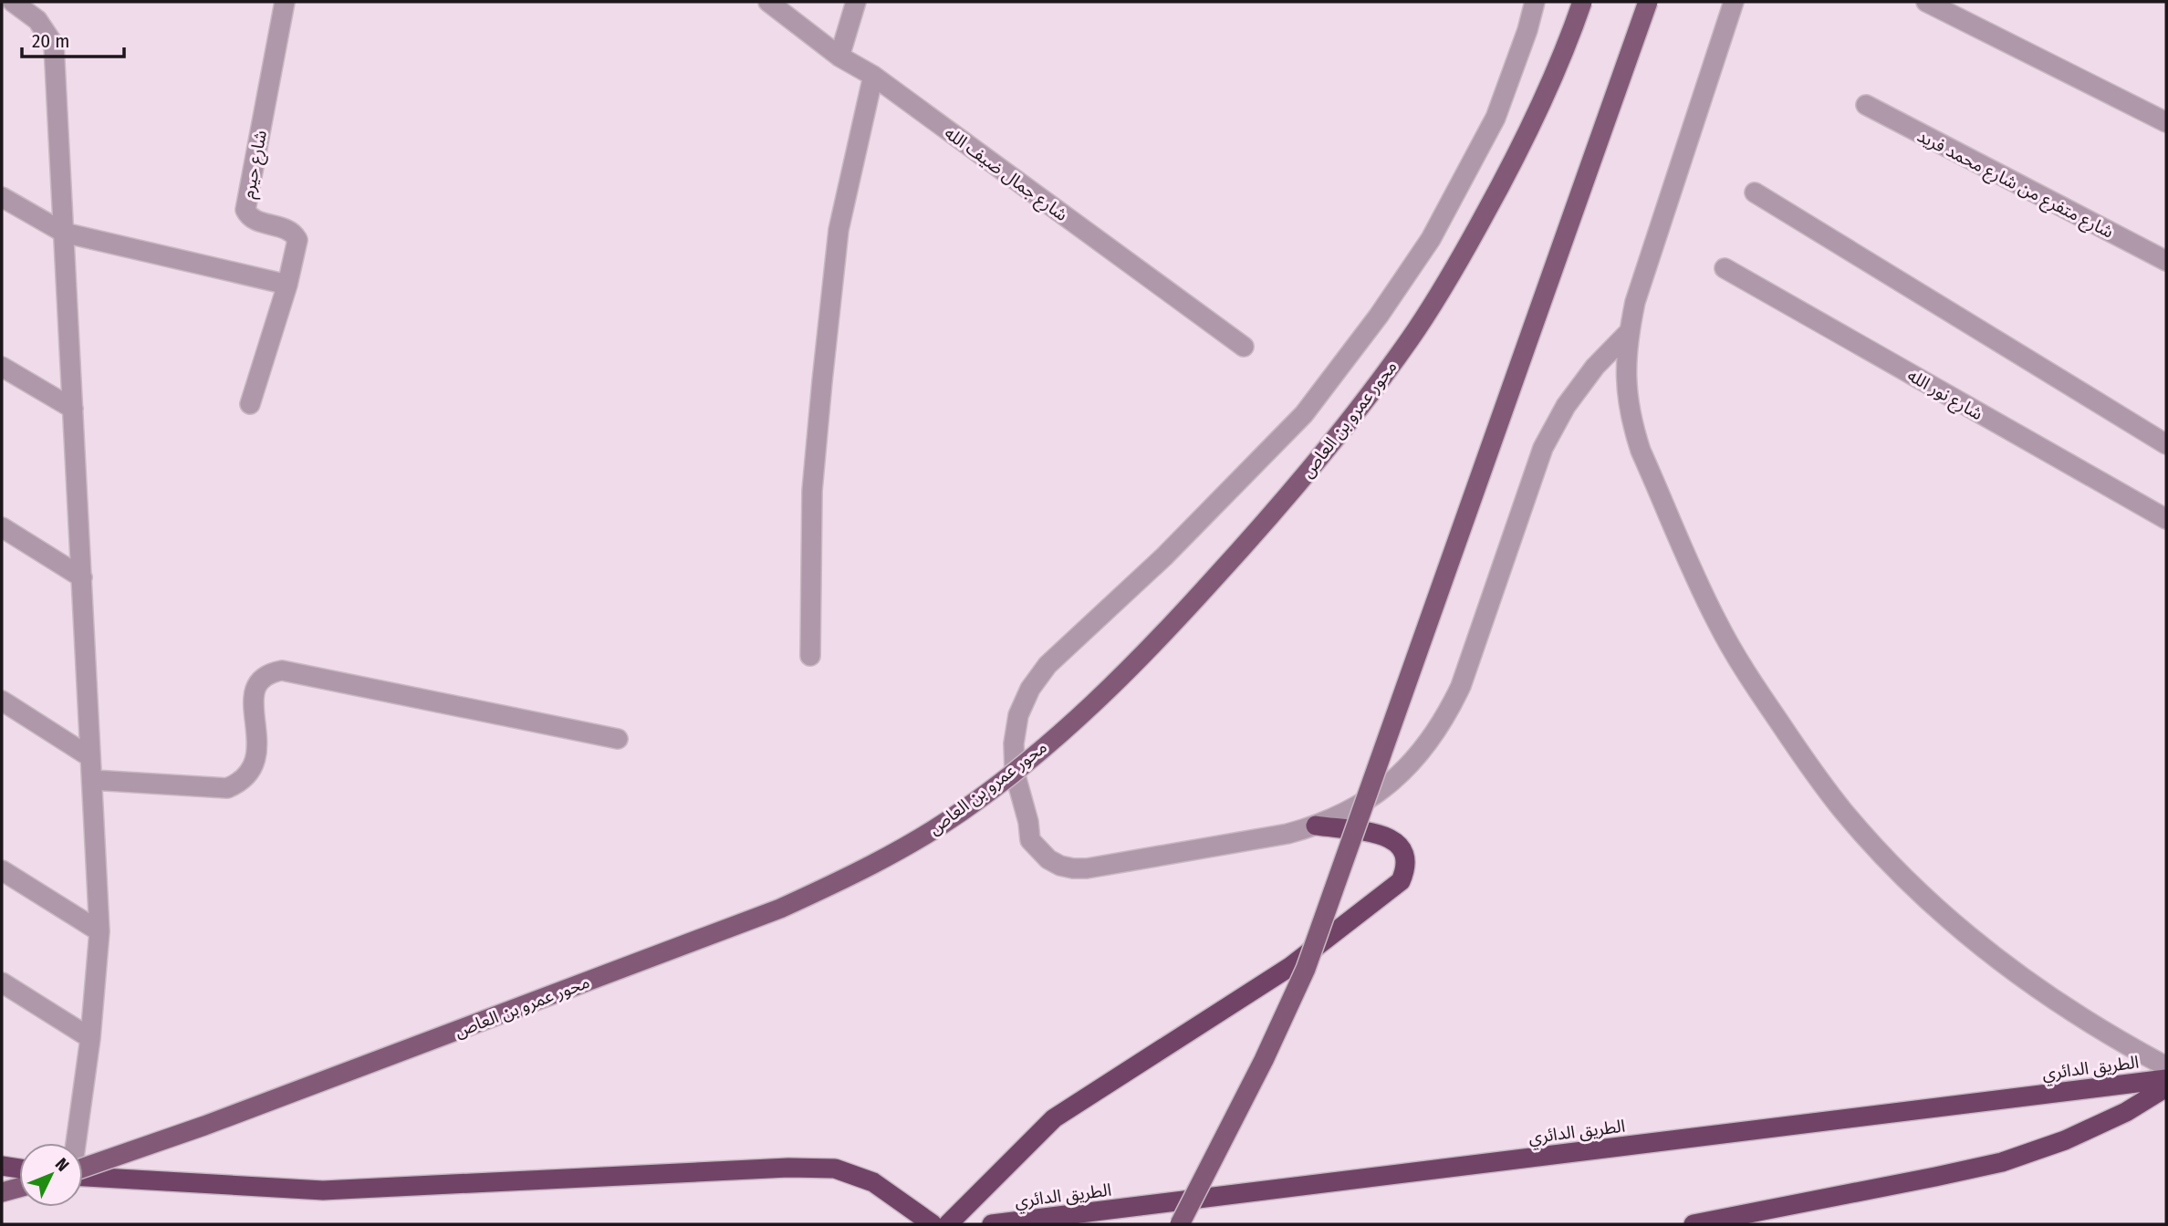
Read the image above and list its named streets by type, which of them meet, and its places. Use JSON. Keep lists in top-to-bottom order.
{
  "streets": {
    "highway": ["الطريق الدائري"],
    "main road": ["محور عمرو بن العاص"],
    "street": [
      "شارع حيرم",
      "شارع جمال ضيف الله",
      "شارع متفرع من شارع محمد فريد",
      "شارع نور الله"
    ]
  },
  "scale_bar": "20 m",
  "north": "top right"
}
